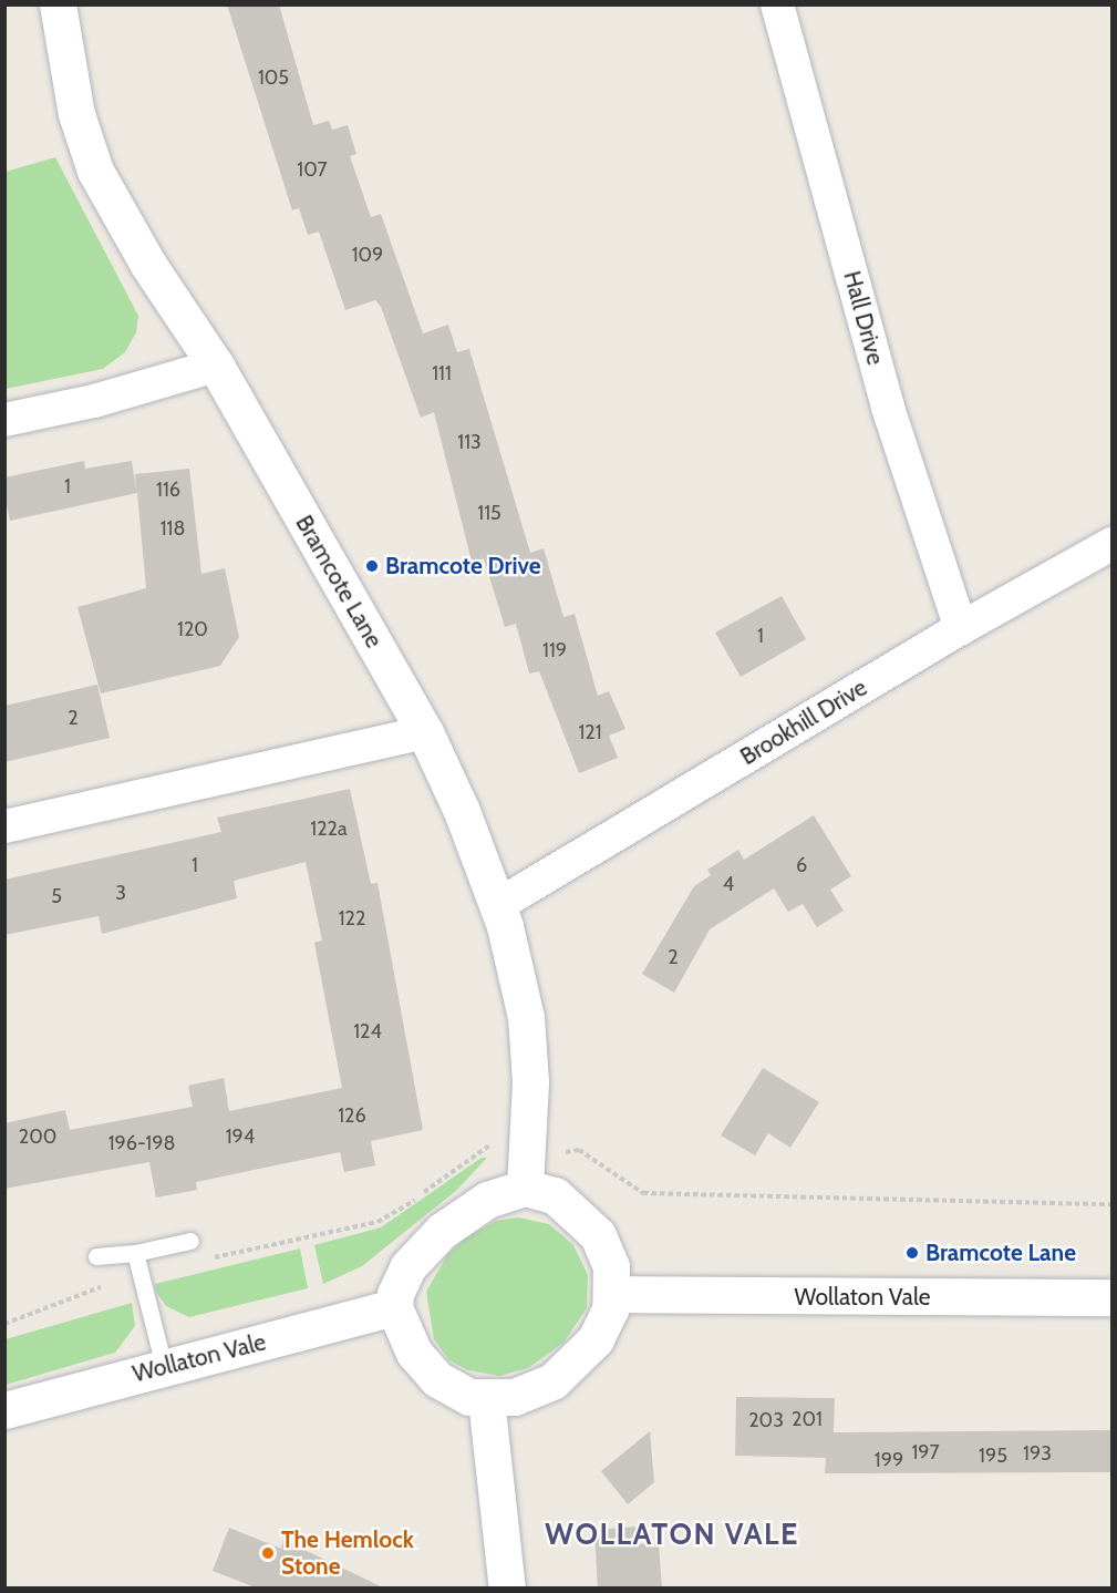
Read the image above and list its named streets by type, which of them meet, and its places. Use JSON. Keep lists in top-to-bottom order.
{
  "streets": {
    "street": [
      "Hall Drive",
      "Bramcote Lane",
      "Brookhill Drive",
      "Wollaton Vale"
    ]
  },
  "crossings": [
    ["Hall Drive", "Brookhill Drive"],
    ["Bramcote Lane", "Brookhill Drive"],
    ["Bramcote Lane", "Wollaton Vale"]
  ],
  "districts": ["WOLLATON VALE"],
  "places": ["Bramcote Drive", "Bramcote Lane", "The Hemlock Stone"],
  "house_numbers": [
    "105",
    "107",
    "109",
    "111",
    "113",
    "1",
    "116",
    "115",
    "118",
    "120",
    "1",
    "119",
    "2",
    "121",
    "122a",
    "1",
    "6",
    "4",
    "3",
    "5",
    "122",
    "2",
    "124",
    "126",
    "200",
    "194",
    "196-198",
    "201",
    "203",
    "197",
    "193",
    "195",
    "199"
  ]
}
